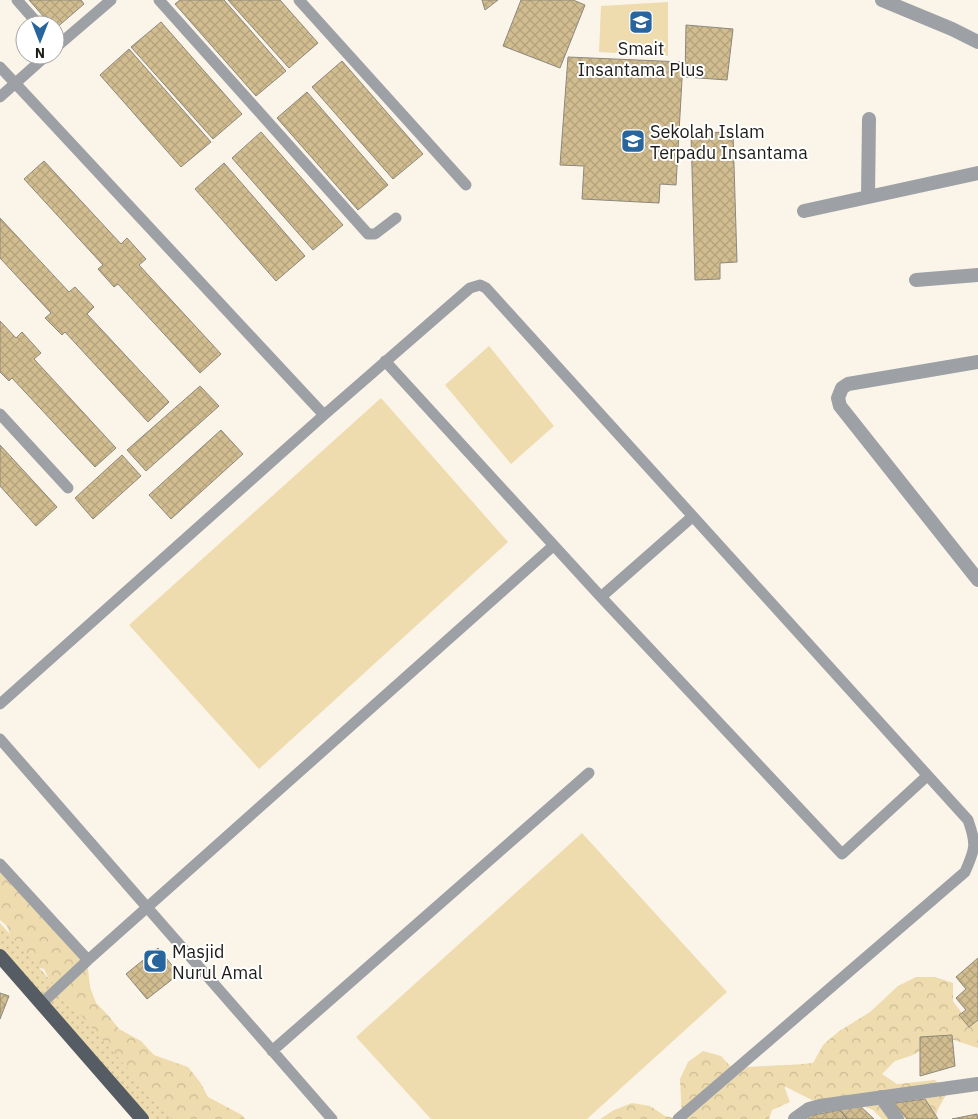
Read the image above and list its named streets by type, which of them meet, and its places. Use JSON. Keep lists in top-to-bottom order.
{
  "places": {
    "school or university": ["Smait Insantama Plus", "Sekolah Islam Terpadu Insantama"],
    "mosque": ["Masjid Nurul Amal"]
  },
  "north": "bottom"
}
